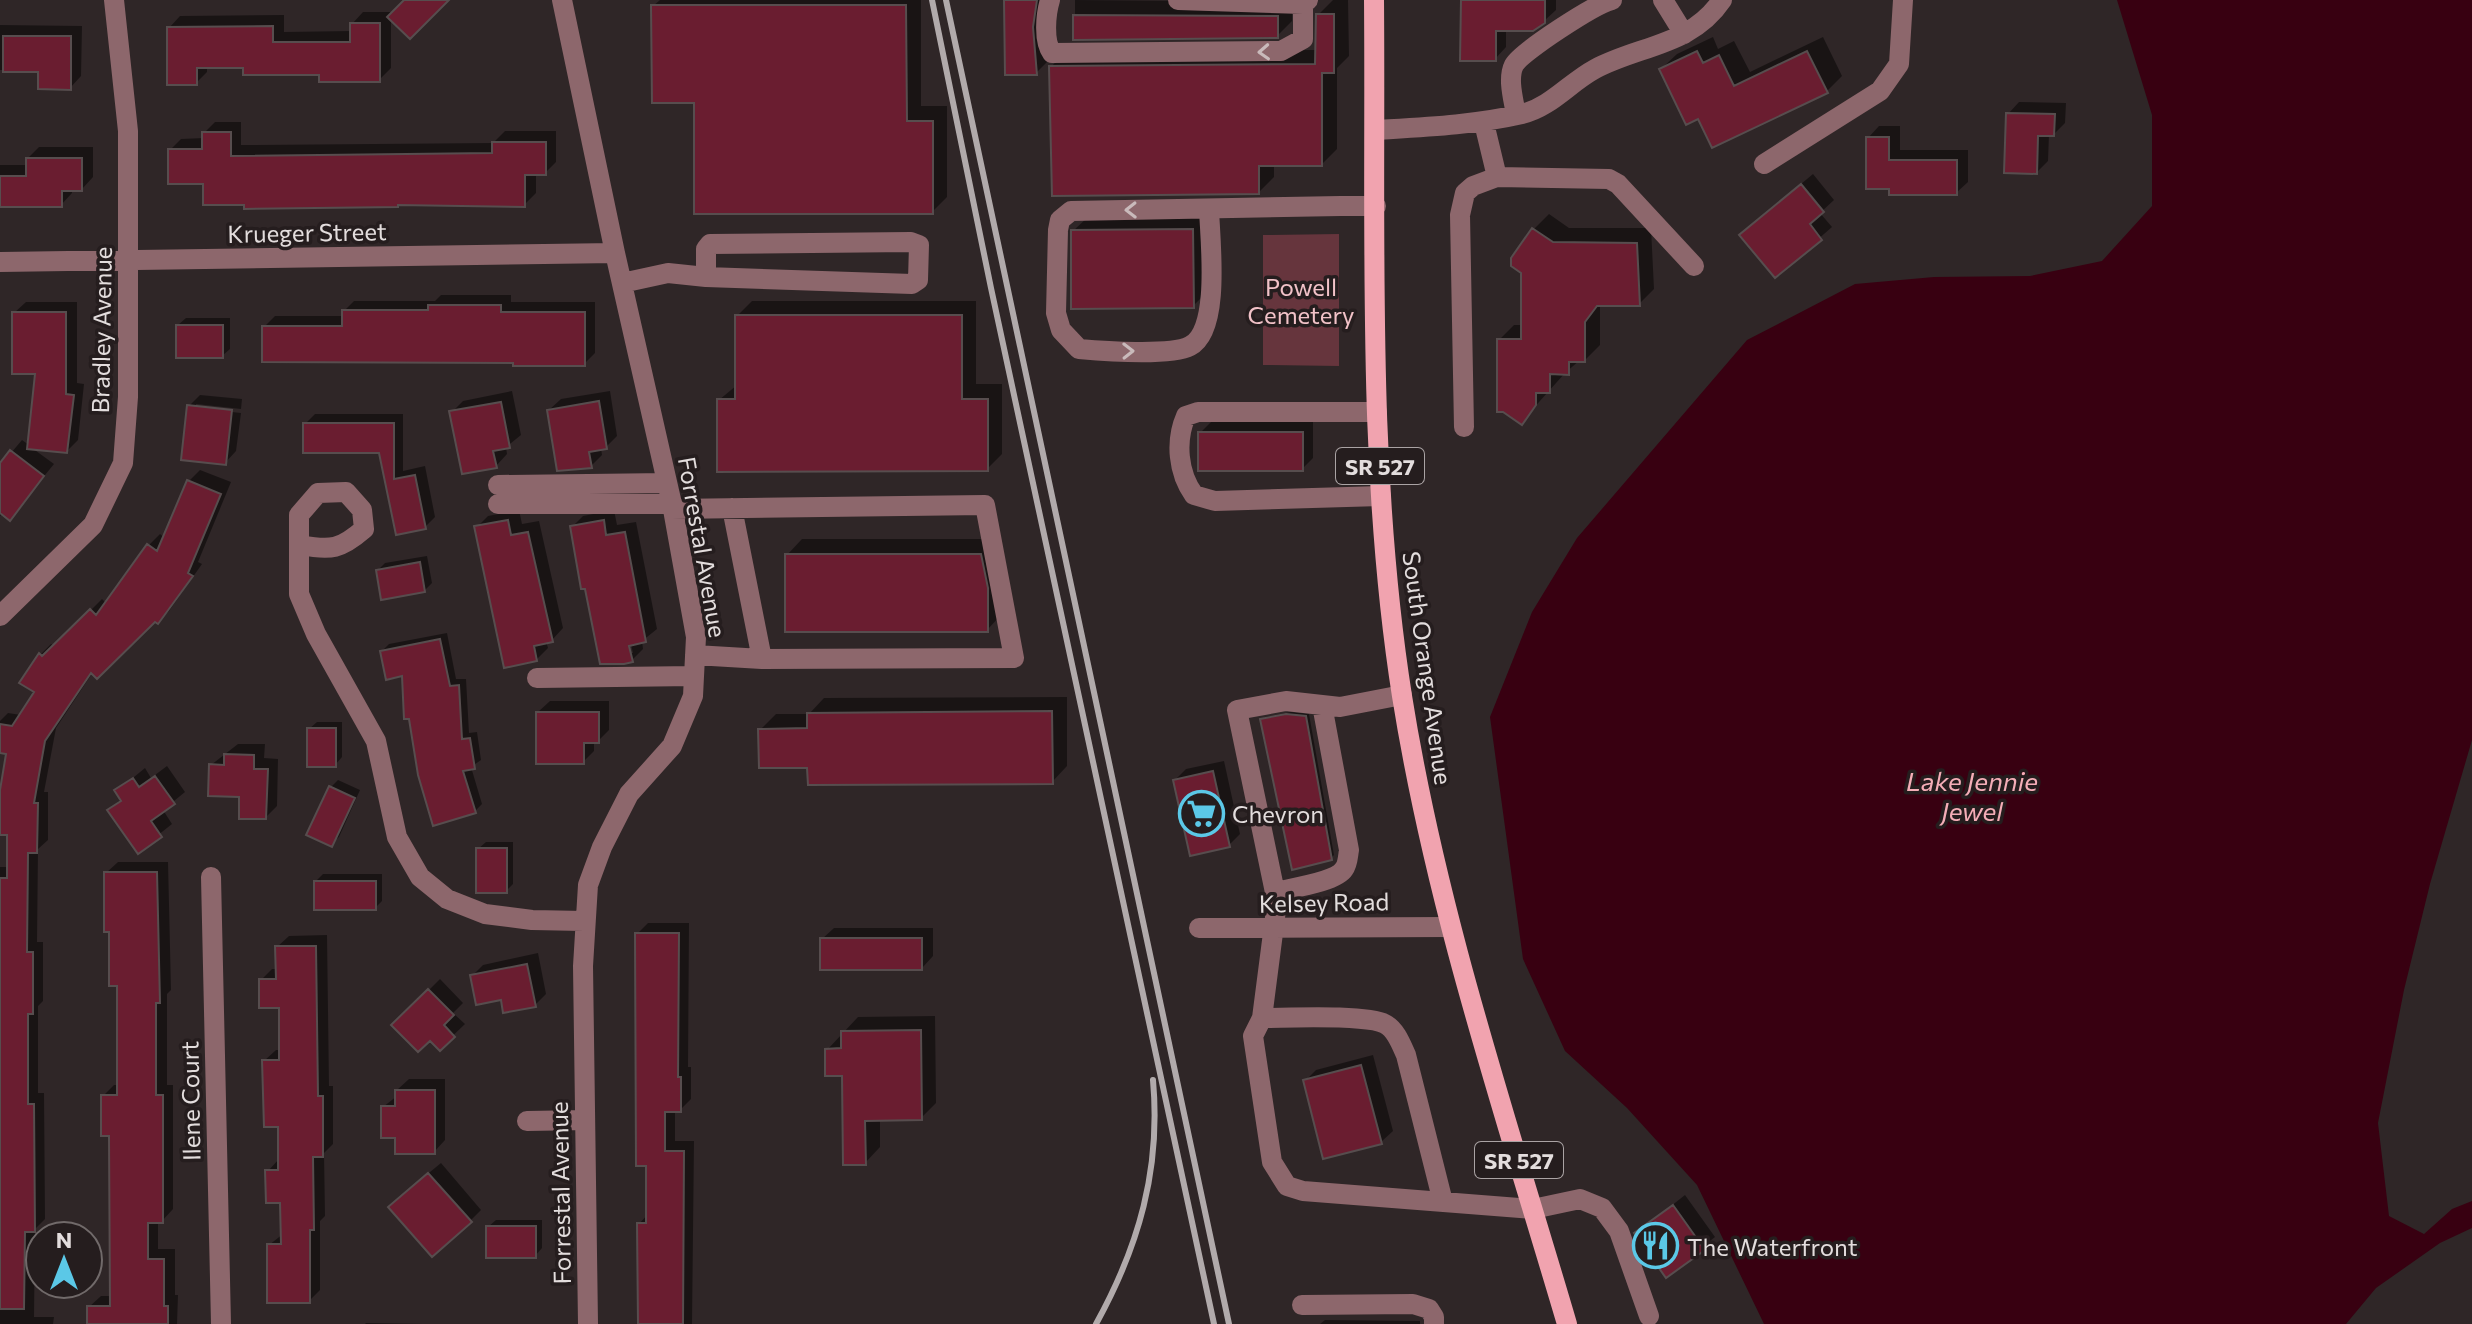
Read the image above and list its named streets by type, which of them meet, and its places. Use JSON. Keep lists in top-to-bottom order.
{
  "streets": {
    "main road": ["SR 527", "South Orange Avenue"],
    "street": [
      "Krueger Street",
      "Bradley Avenue",
      "Forrestal Avenue",
      "Kelsey Road",
      "Ilene Court"
    ]
  },
  "crossings": [
    ["Krueger Street", "Bradley Avenue"],
    ["Krueger Street", "Forrestal Avenue"],
    ["South Orange Avenue", "Kelsey Road"]
  ],
  "water": ["Lake Jennie Jewel"],
  "parks": ["Powell Cemetery"],
  "places": {
    "supermarket": ["Chevron"],
    "restaurant": ["The Waterfront"]
  },
  "north": "top"
}
